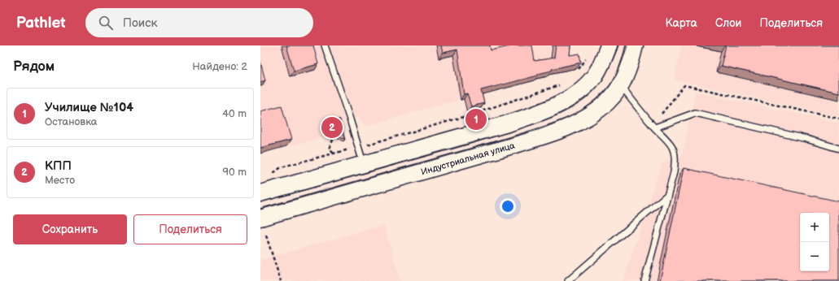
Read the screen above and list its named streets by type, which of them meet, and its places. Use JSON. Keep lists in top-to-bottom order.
{
  "streets": {
    "main road": ["Индустриальная улица"]
  },
  "page": {
    "header": "Pathlet",
    "search": "Поиск",
    "nav": ["Карта", "Слои", "Поделиться"],
    "heading": ["Рядом", "Найдено: 2"],
    "list": [
      {
        "mark": "1",
        "name": "Училище №104",
        "note": "Остановка",
        "value": "40 m"
      },
      {
        "mark": "2",
        "name": "КПП",
        "note": "Место",
        "value": "90 m"
      }
    ],
    "pins": ["1", "2"],
    "buttons": ["Сохранить", "Поделиться"],
    "map_buttons": ["+", "−"]
  }
}
